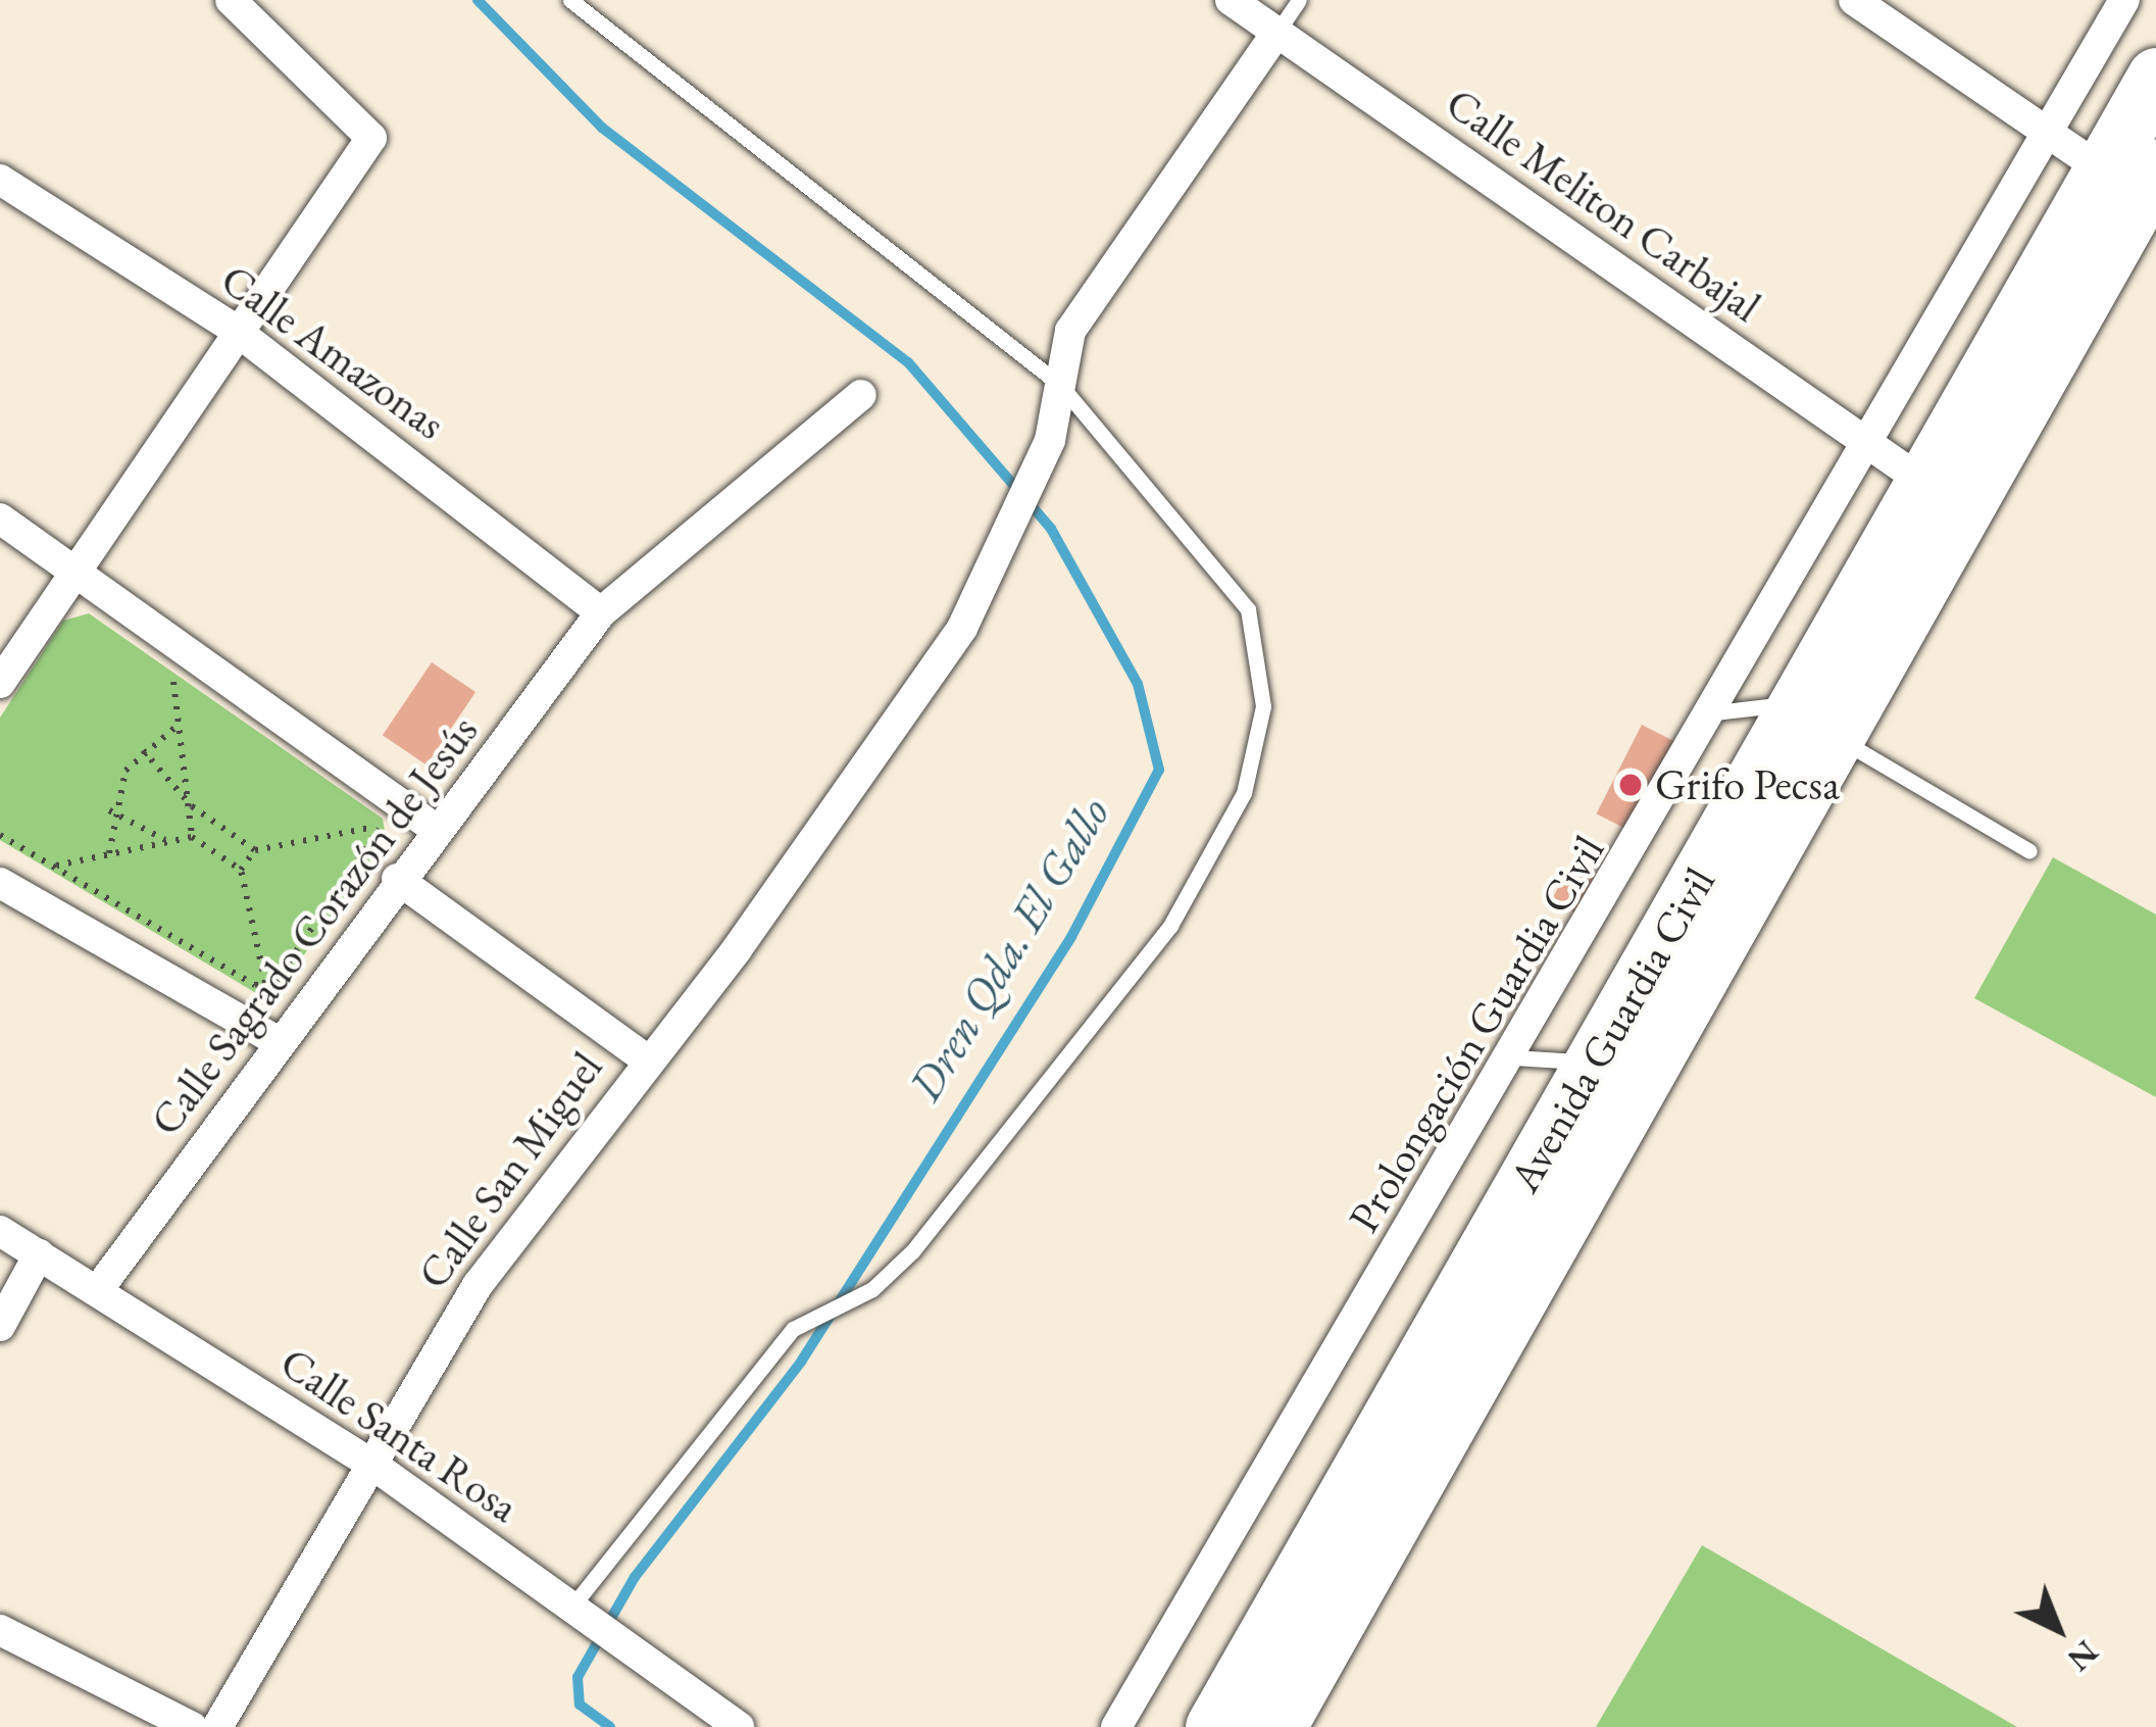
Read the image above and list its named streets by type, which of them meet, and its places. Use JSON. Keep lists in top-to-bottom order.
{
  "streets": {
    "highway": ["Avenida Guardia Civil"],
    "street": [
      "Calle Meliton Carbajal",
      "Calle Amazonas",
      "Calle Sagrado Corazón de Jesús",
      "Prolongación Guardia Civil",
      "Calle San Miguel",
      "Calle Santa Rosa"
    ]
  },
  "crossings": [
    ["Calle Meliton Carbajal", "Avenida Guardia Civil"],
    ["Calle Meliton Carbajal", "Prolongación Guardia Civil"],
    ["Calle Meliton Carbajal", "Calle San Miguel"],
    ["Calle Amazonas", "Calle Sagrado Corazón de Jesús"],
    ["Calle Sagrado Corazón de Jesús", "Calle Santa Rosa"],
    ["Calle San Miguel", "Calle Santa Rosa"]
  ],
  "water": ["Dren Qda. El Gallo"],
  "places": ["Grifo Pecsa"],
  "north": "bottom right"
}
